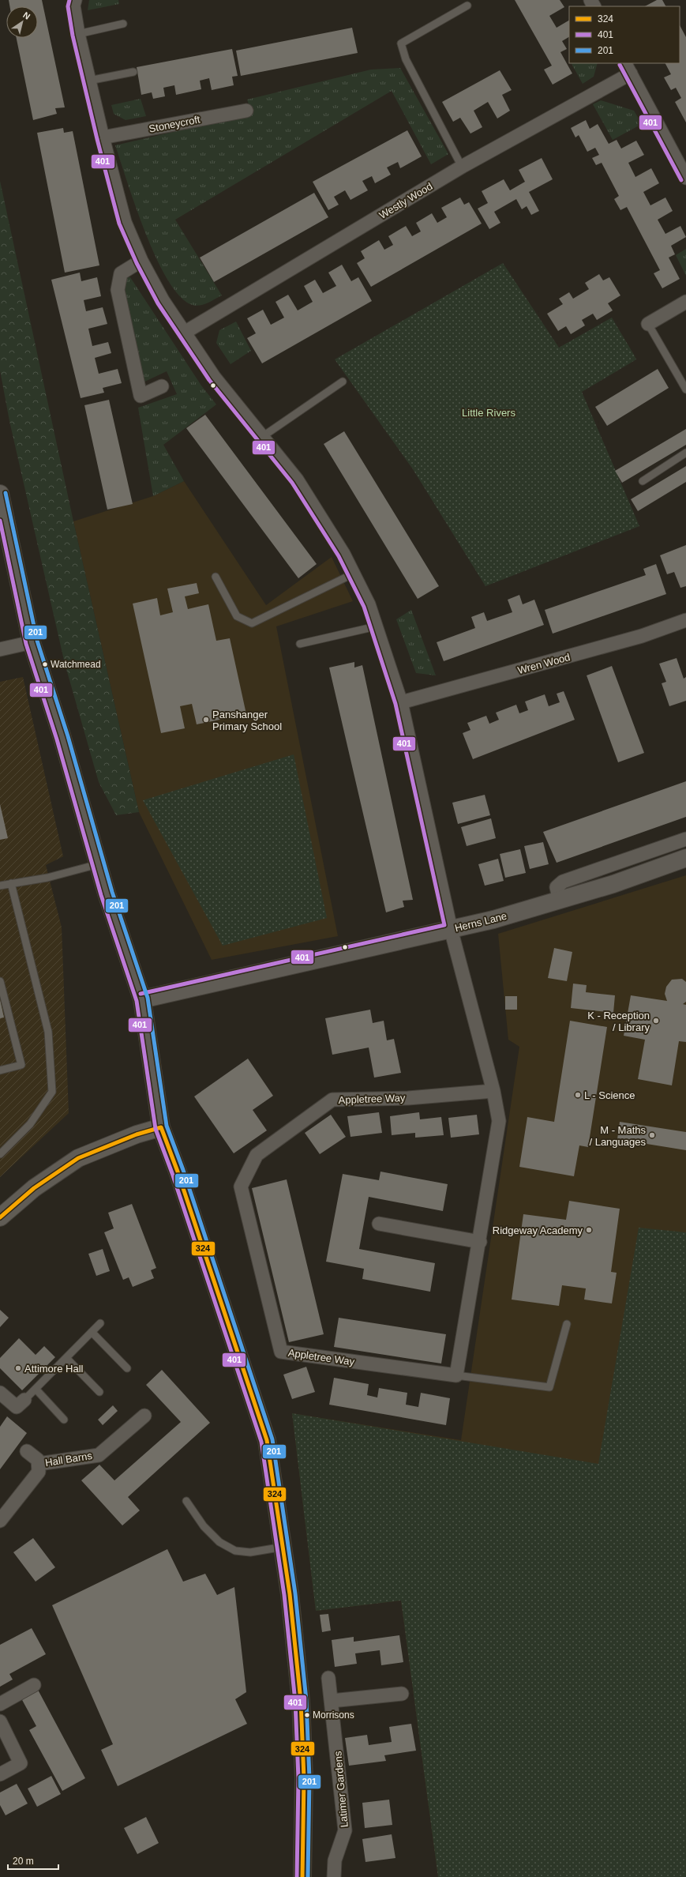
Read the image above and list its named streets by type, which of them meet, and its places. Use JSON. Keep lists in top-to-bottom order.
{
  "streets": {
    "main road": ["Herns Lane"],
    "street": [
      "Stoneycroft",
      "Westly Wood",
      "Wren Wood",
      "Appletree Way",
      "Hall Barns",
      "Latimer Gardens"
    ]
  },
  "parks": ["Little Rivers"],
  "places": [
    "Watchmead",
    "Panshanger Primary School",
    "K - Reception / Library",
    "L - Science",
    "M - Maths / Languages",
    "Ridgeway Academy",
    "Attimore Hall",
    "Morrisons"
  ],
  "lines": ["transit line 401", "transit line 201", "transit line 324"],
  "legend": ["324", "401", "201"],
  "scale_bar": "20 m",
  "north": "top right"
}
